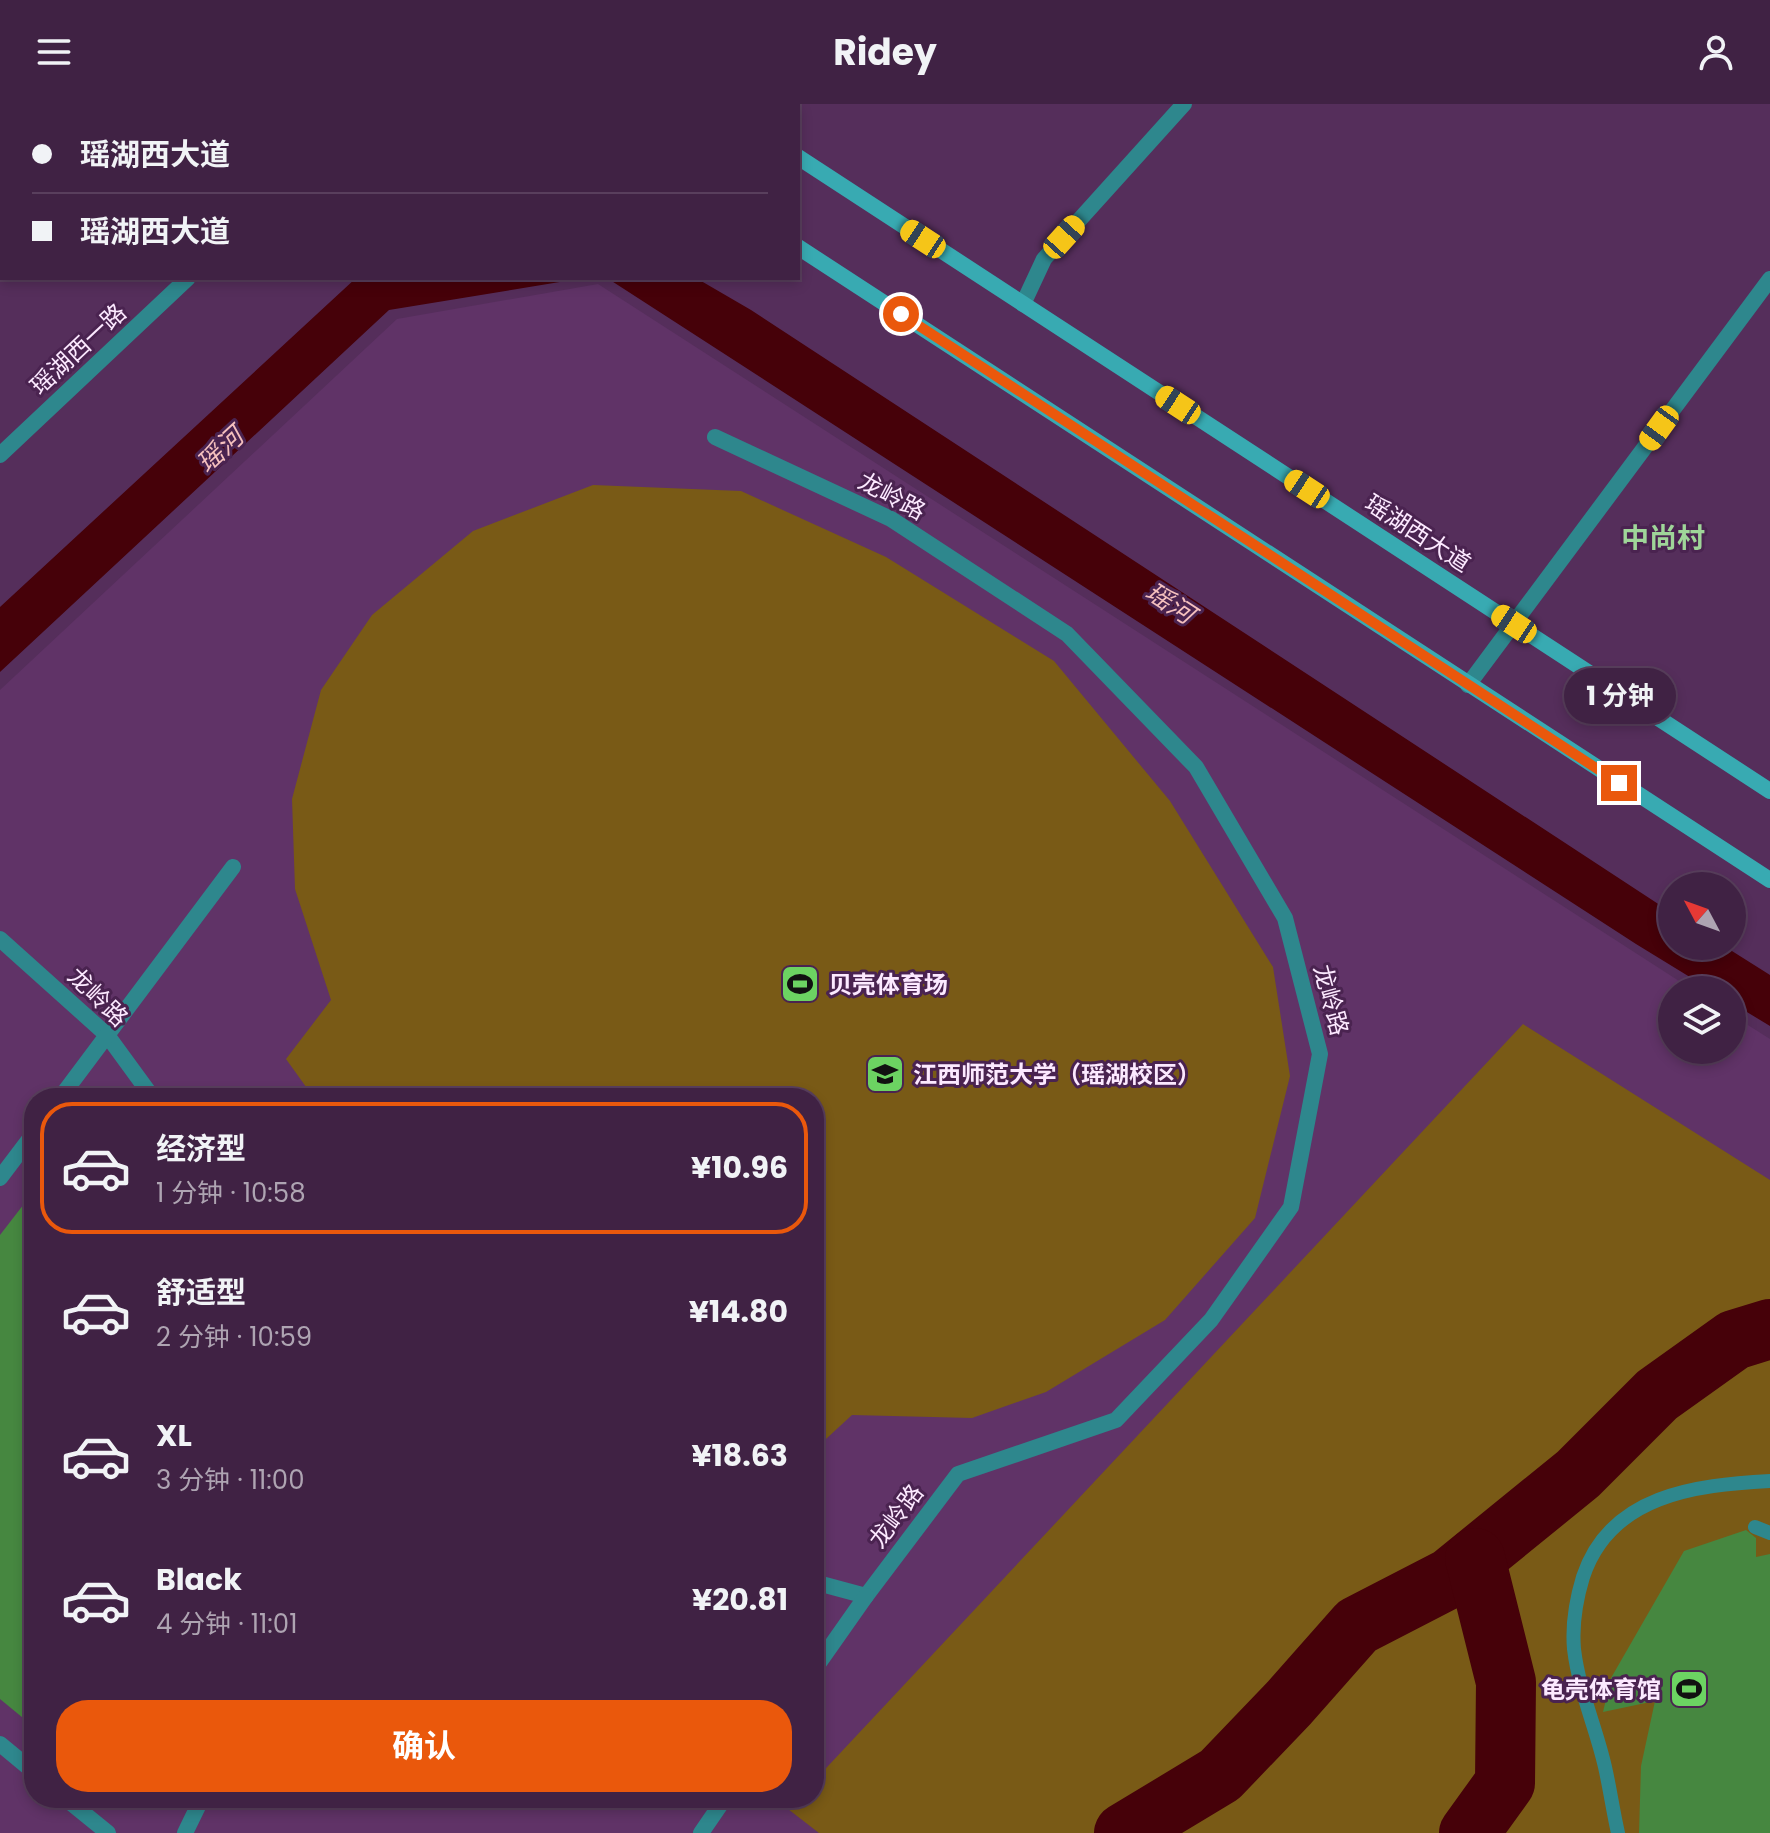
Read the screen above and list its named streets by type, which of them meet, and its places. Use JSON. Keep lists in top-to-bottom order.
{
  "streets": {
    "main road": ["瑶湖西大道"],
    "street": ["瑶湖西一路", "龙岭路"]
  },
  "districts": ["中尚村"],
  "water": ["瑶河"],
  "places": {
    "sports": ["贝壳体育场", "龟壳体育馆"],
    "school or university": ["江西师范大学（瑶湖校区）"]
  },
  "north": "top left",
  "page": {
    "header": "Ridey",
    "banner": ["瑶湖西大道", "瑶湖西大道"],
    "bubble": "1 分钟",
    "list": [
      {
        "name": "经济型",
        "note": "1 分钟 · 10:58",
        "value": "¥10.96"
      },
      {
        "name": "舒适型",
        "note": "2 分钟 · 10:59",
        "value": "¥14.80"
      },
      {
        "name": "XL",
        "note": "3 分钟 · 11:00",
        "value": "¥18.63"
      },
      {
        "name": "Black",
        "note": "4 分钟 · 11:01",
        "value": "¥20.81"
      }
    ],
    "buttons": "确认"
  }
}
